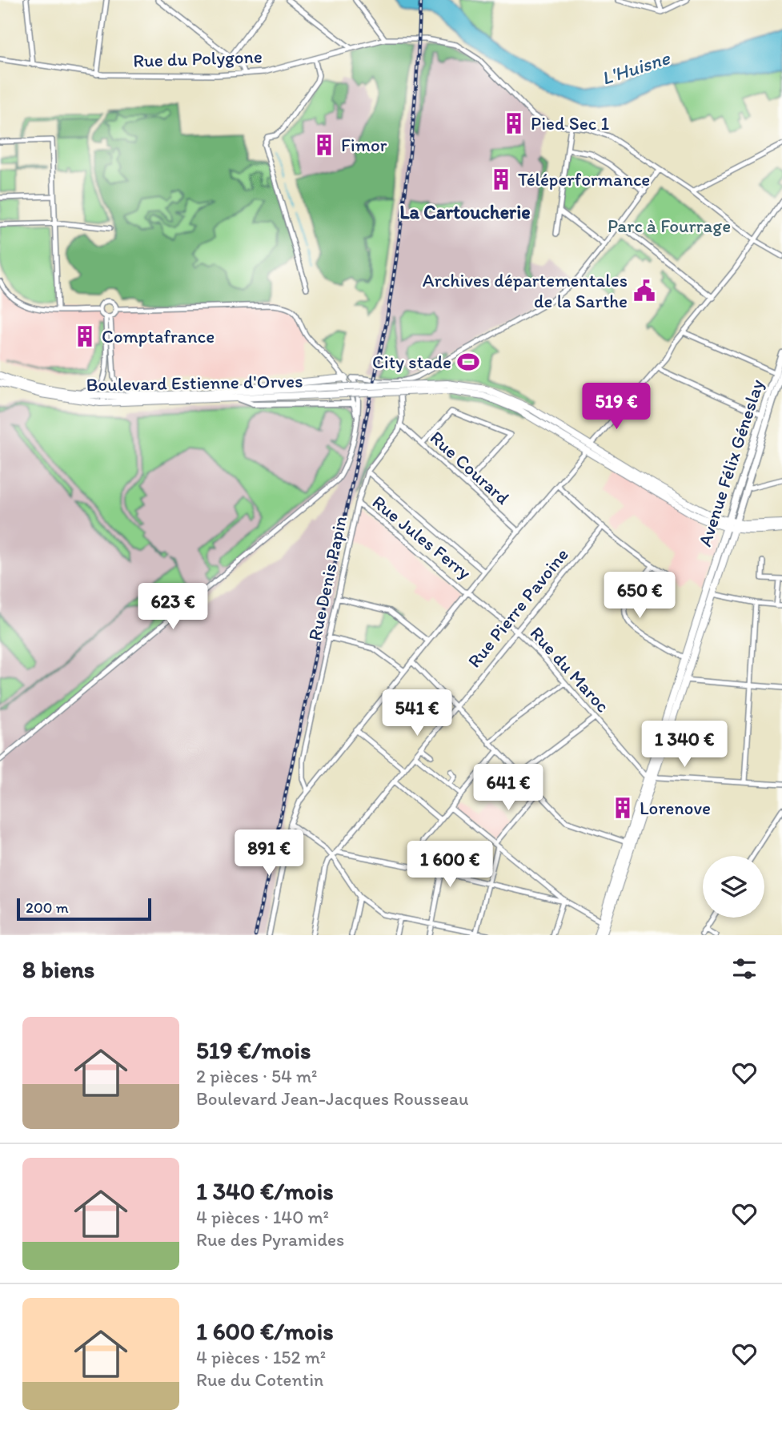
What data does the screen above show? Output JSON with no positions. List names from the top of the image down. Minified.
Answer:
{"streets":{"main road":["Boulevard Estienne d'Orves","Avenue Félix Géneslay"],"street":["Rue du Polygone","Rue Courard","Rue Jules Ferry","Rue Denis Papin","Rue Pierre Pavoine","Rue du Maroc"]},"crossings":[["Avenue Félix Géneslay","Rue du Maroc"],["Rue Courard","Rue Denis Papin"],["Rue Jules Ferry","Rue Denis Papin"],["Rue Jules Ferry","Rue Pierre Pavoine"],["Rue Jules Ferry","Rue du Maroc"],["Rue Pierre Pavoine","Rue du Maroc"]],"districts":["La Cartoucherie"],"water":["L'Huisne"],"parks":["Parc à Fourrage"],"places":{"building":["Pied Sec 1","Fimor","Téléperformance","Comptafrance","Lorenove"],"public building":["Archives départementales de la Sarthe"],"sports":["City stade"]},"scale_bar":"200 m","page":{"price":["519 €","650 €","623 €","541 €","1 340 €","641 €","891 €","1 600 €"],"scale":"200 m","heading":"8 biens","list":[{"name":"519 €/mois","note":"2 pièces · 54 m² · Boulevard Jean-Jacques Rousseau"},{"name":"1 340 €/mois","note":"4 pièces · 140 m² · Rue des Pyramides"},{"name":"1 600 €/mois","note":"4 pièces · 152 m² · Rue du Cotentin"}]}}
